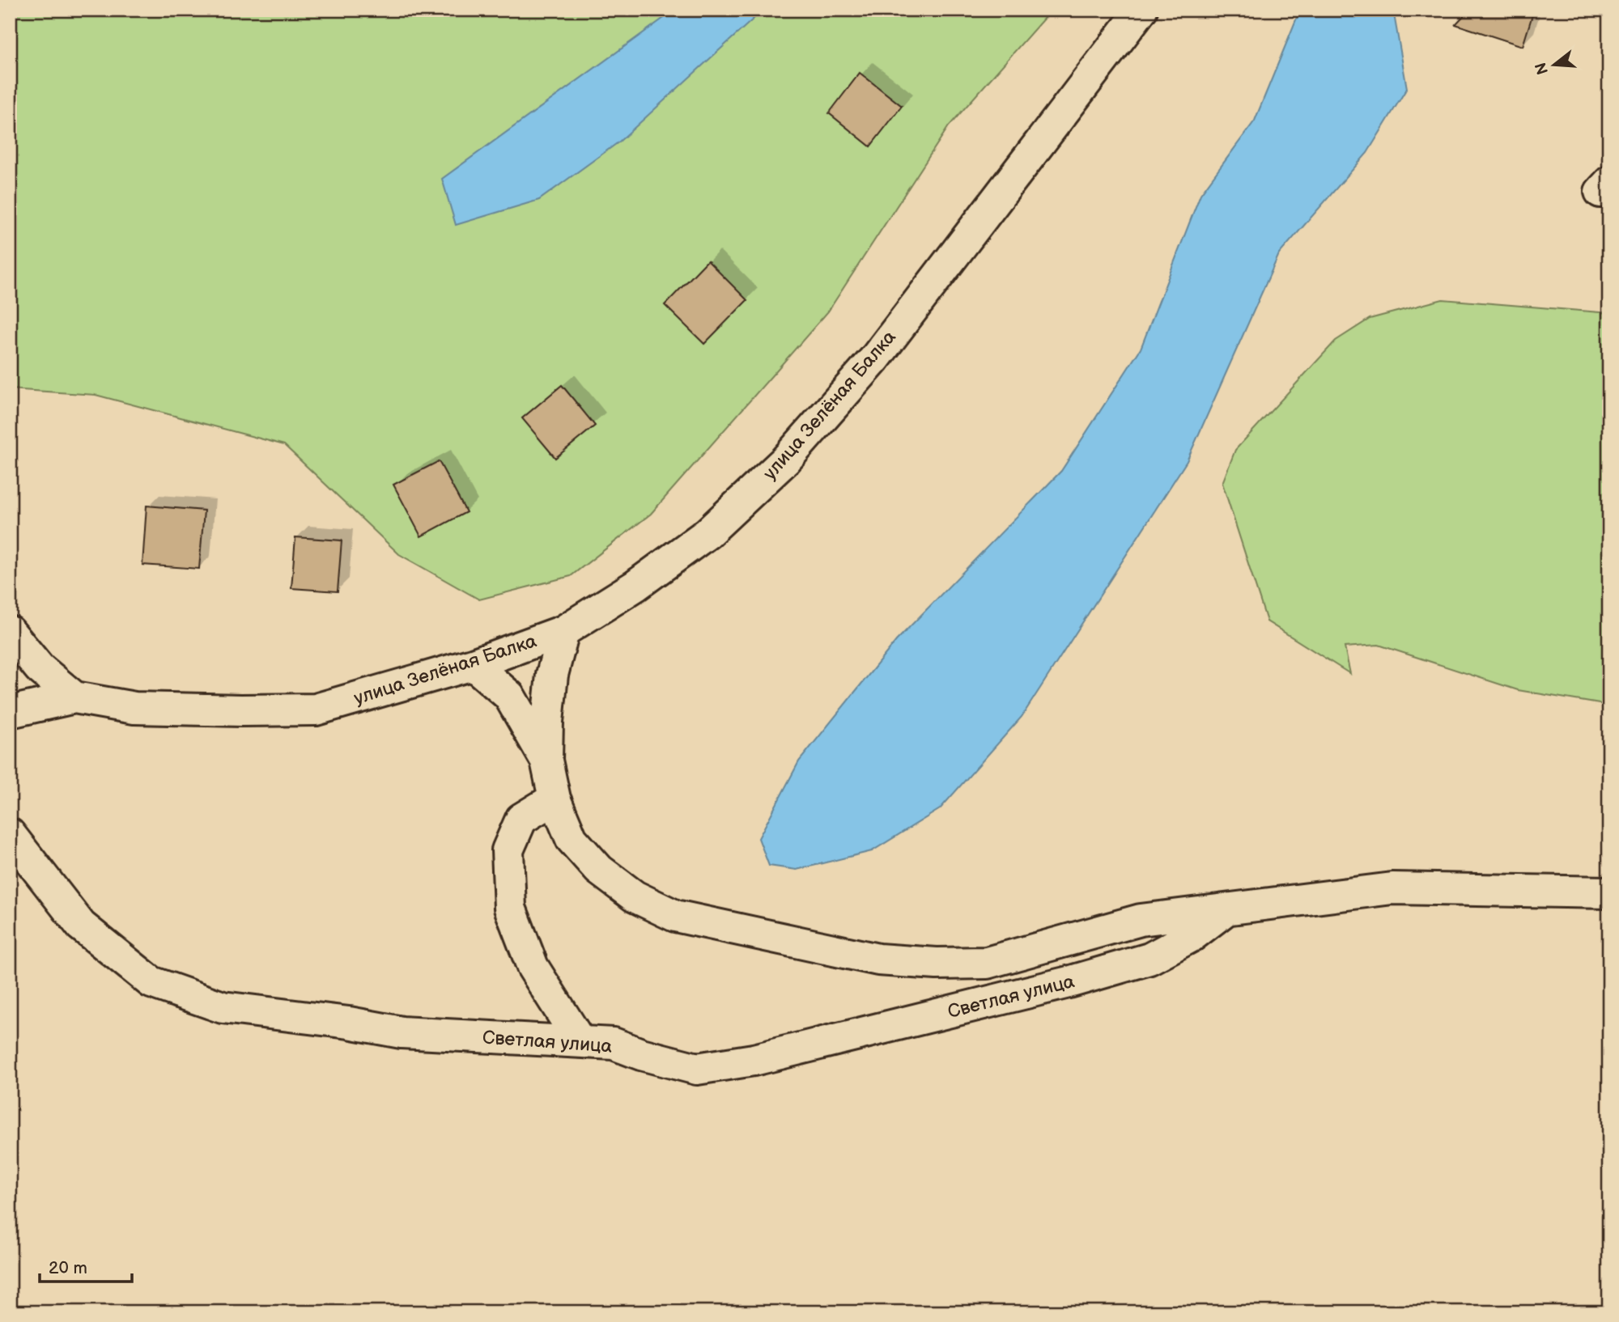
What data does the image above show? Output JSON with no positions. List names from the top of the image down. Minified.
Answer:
{"streets":{"street":["улица Зелёная Балка","Светлая улица"]},"scale_bar":"20 m","north":"left"}
